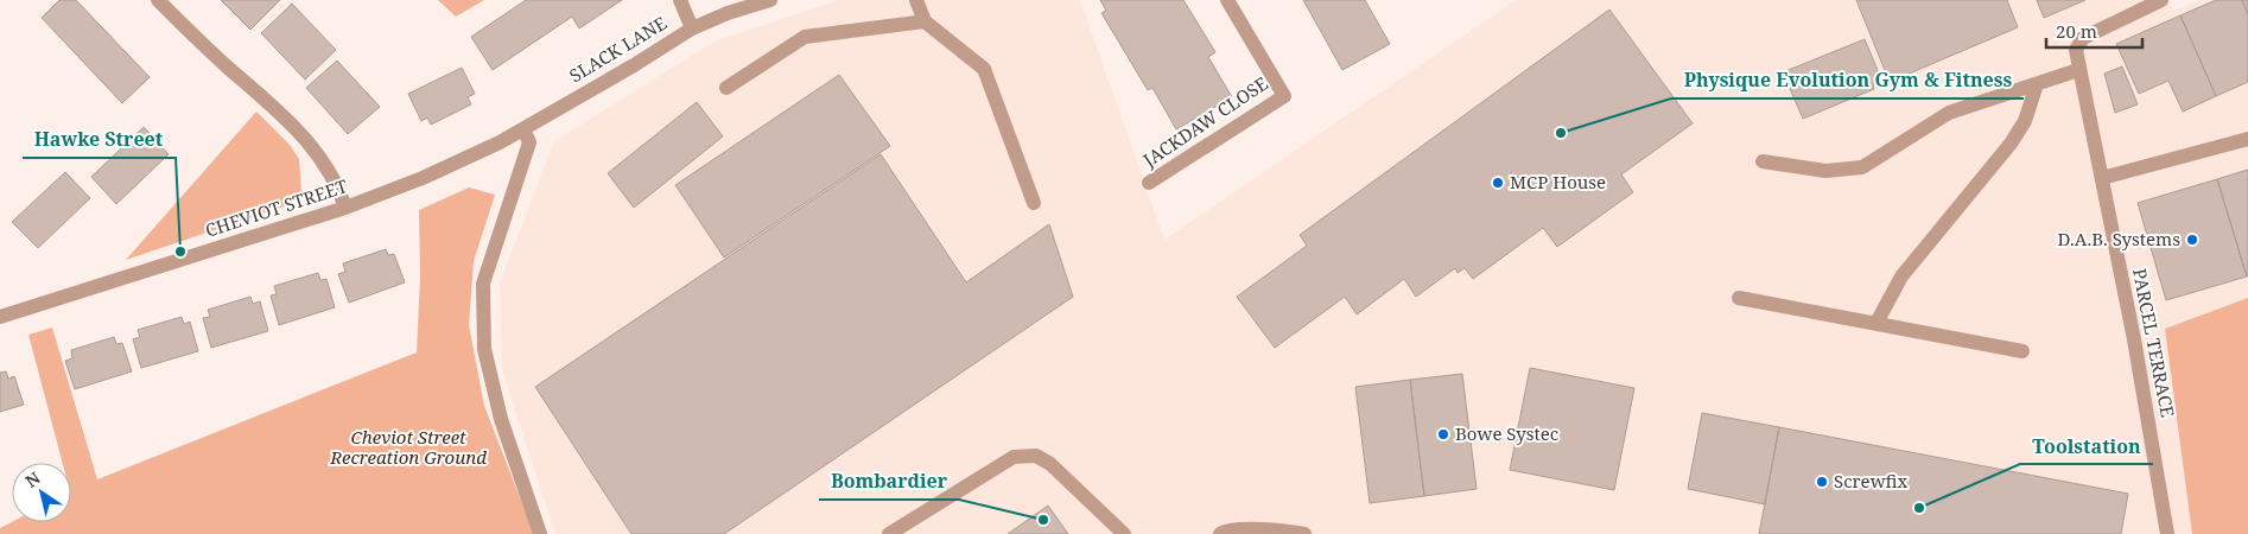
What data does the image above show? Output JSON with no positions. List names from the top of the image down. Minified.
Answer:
{"streets":{"street":["SLACK LANE","JACKDAW CLOSE","CHEVIOT STREET","PARCEL TERRACE"]},"crossings":[["SLACK LANE","CHEVIOT STREET"]],"parks":["Cheviot Street Recreation Ground"],"places":["Physique Evolution Gym & Fitness","MCP House","D.A.B. Systems","Hawke Street","Bowe Systec","Screwfix","Toolstation","Bombardier"],"scale_bar":"20 m","north":"top left"}
